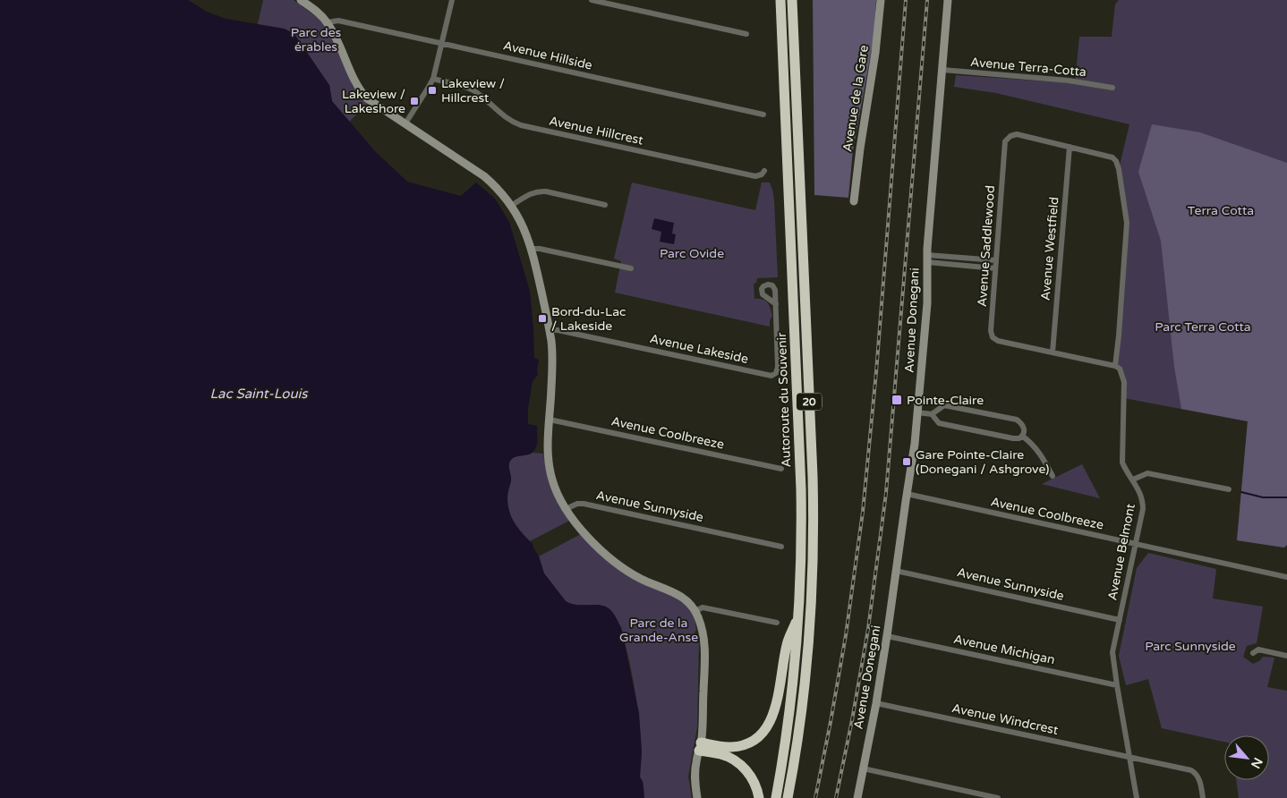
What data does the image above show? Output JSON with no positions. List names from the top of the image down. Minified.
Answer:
{"streets":{"highway":["Autoroute du Souvenir","20"],"street":["Avenue Hillside","Avenue Terra-Cotta","Avenue de la Gare","Avenue Hillcrest","Avenue Saddlewood","Avenue Westfield","Avenue Donegani","Avenue Lakeside","Avenue Coolbreeze","Avenue Sunnyside","Avenue Belmont","Avenue Michigan","Avenue Windcrest"]},"crossings":[["Avenue Terra-Cotta","Avenue Donegani"],["Avenue Saddlewood","Avenue Westfield"],["Avenue Saddlewood","Avenue Belmont"],["Avenue Donegani","Avenue Coolbreeze"],["Avenue Donegani","Avenue Sunnyside"],["Avenue Donegani","Avenue Michigan"],["Avenue Donegani","Avenue Windcrest"],["Avenue Coolbreeze","Avenue Belmont"],["Avenue Sunnyside","Avenue Belmont"],["Avenue Belmont","Avenue Michigan"],["Avenue Belmont","Avenue Windcrest"]],"water":["Lac Saint-Louis"],"parks":["Parc des érables","Terra Cotta","Parc Ovide","Parc Terra Cotta","Parc de la Grande-Anse","Parc Sunnyside"],"places":{"transit":["Lakeview / Hillcrest","Lakeview / Lakeshore","Bord-du-Lac / Lakeside","Pointe-Claire","Gare Pointe-Claire (Donegani / Ashgrove)"]},"north":"bottom right"}
